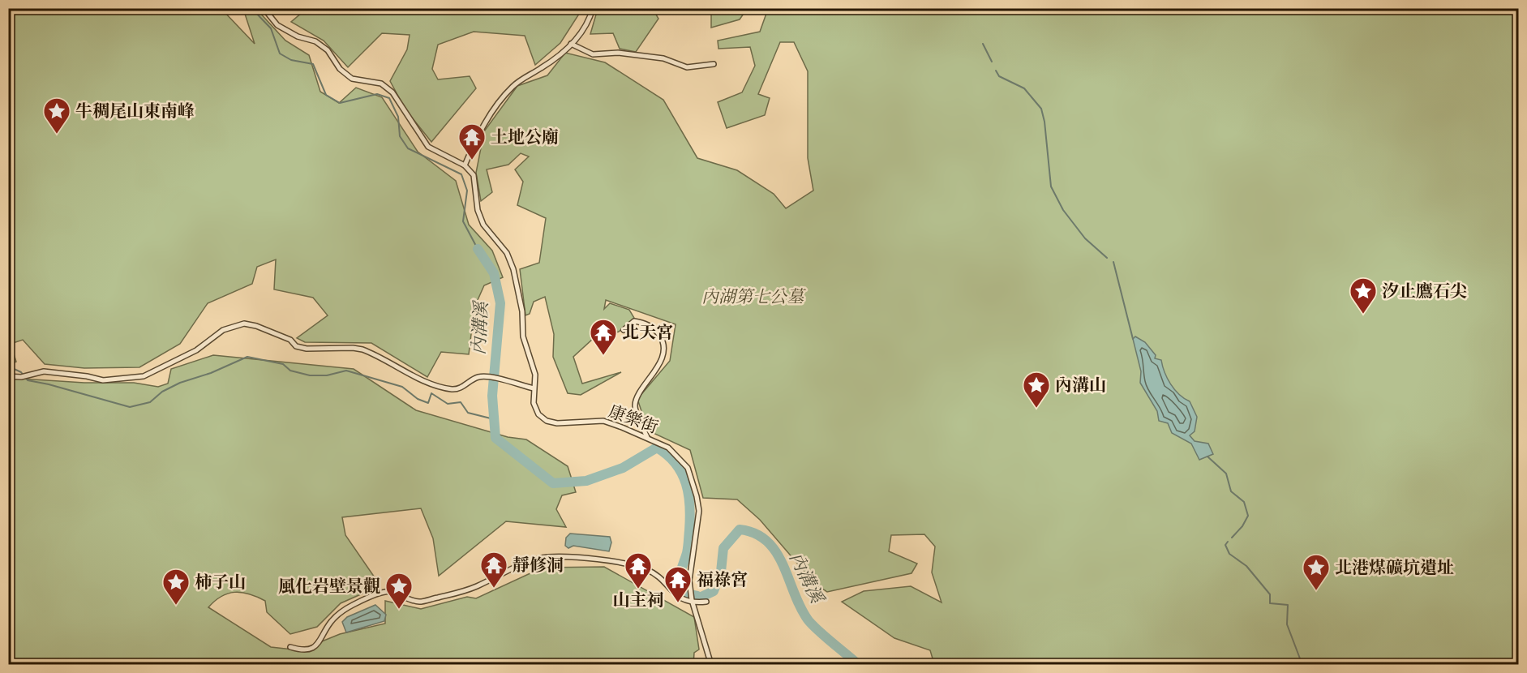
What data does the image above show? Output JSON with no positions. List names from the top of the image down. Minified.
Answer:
{"streets":{"street":["康樂街"]},"water":["內溝溪"],"parks":["內湖第七公墓"],"places":{"place":["牛稠尾山東南峰","汐止鷹石尖","內溝山","北港煤礦坑遺址","柿子山","風化岩壁景觀"],"temple":["土地公廟","北天宮","靜修洞","山主祠","福祿宮"]}}
